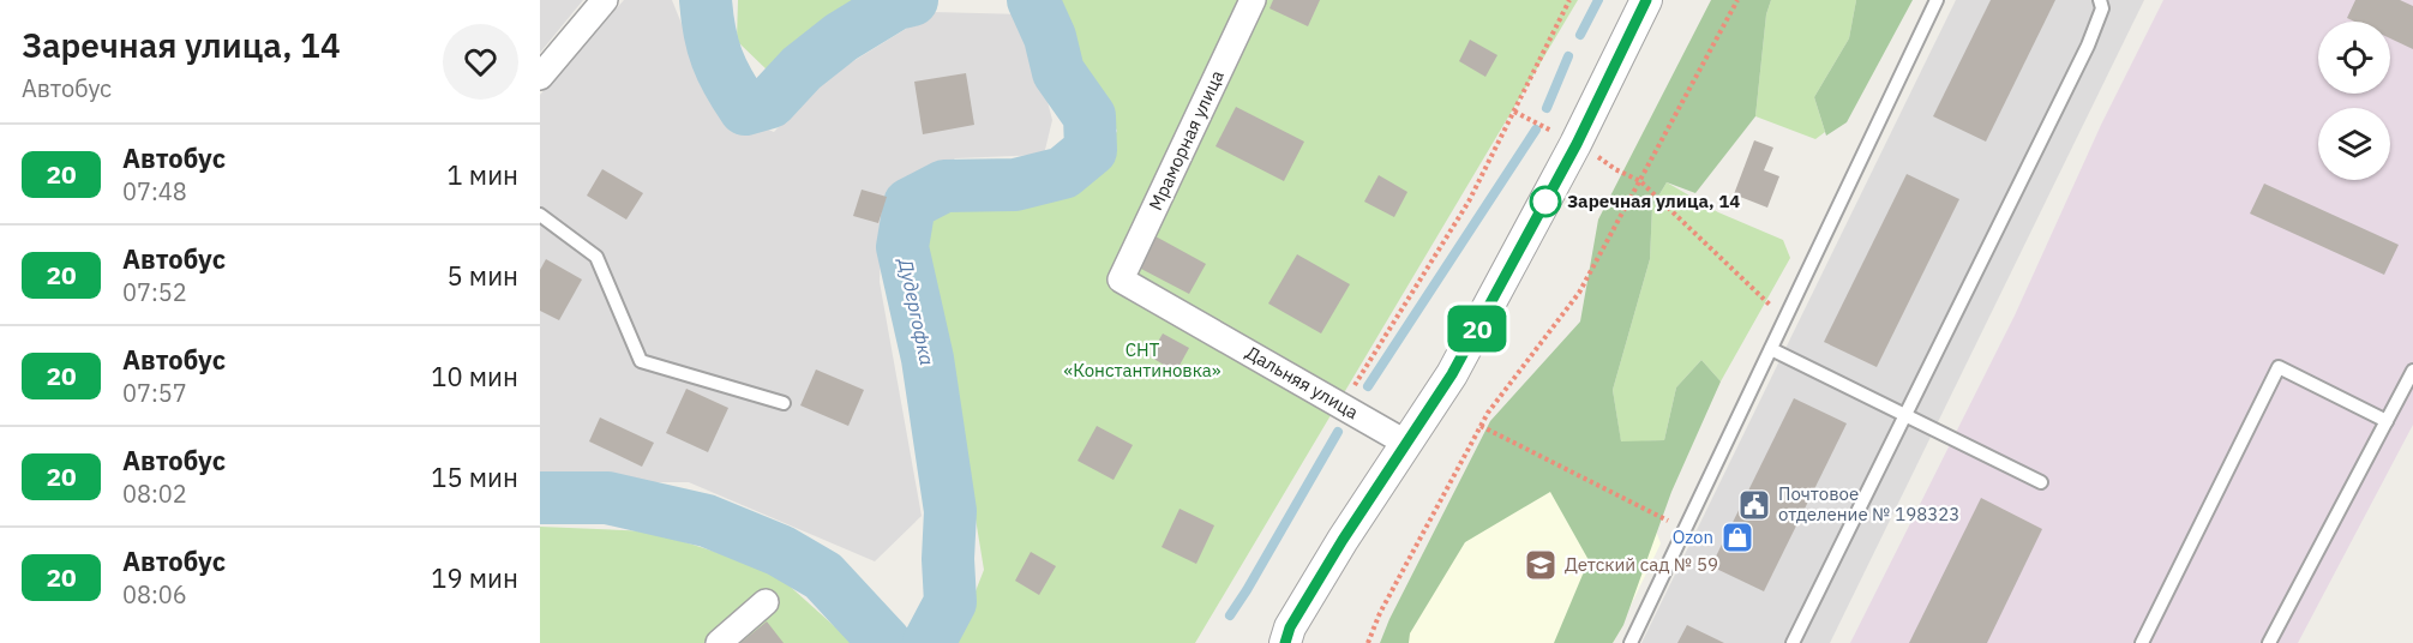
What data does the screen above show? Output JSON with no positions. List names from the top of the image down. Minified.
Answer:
{"streets":{"street":["Мраморная улица","Дальняя улица"]},"crossings":[["Мраморная улица","Дальняя улица"]],"water":["Дудергофка"],"parks":["СНТ «Константиновка»"],"places":{"other":["Заречная улица, 14"],"public building":["Почтовое отделение № 198323"],"shop":["Ozon"],"school or university":["Детский сад № 59"]},"lines":["bus line 20"],"page":{"heading":["Заречная улица, 14","Автобус"],"on_map":"20","list":[{"mark":"20","name":"Автобус","note":"07:48","value":"1 мин"},{"mark":"20","name":"Автобус","note":"07:52","value":"5 мин"},{"mark":"20","name":"Автобус","note":"07:57","value":"10 мин"},{"mark":"20","name":"Автобус","note":"08:02","value":"15 мин"},{"mark":"20","name":"Автобус","note":"08:06","value":"19 мин"}]}}
